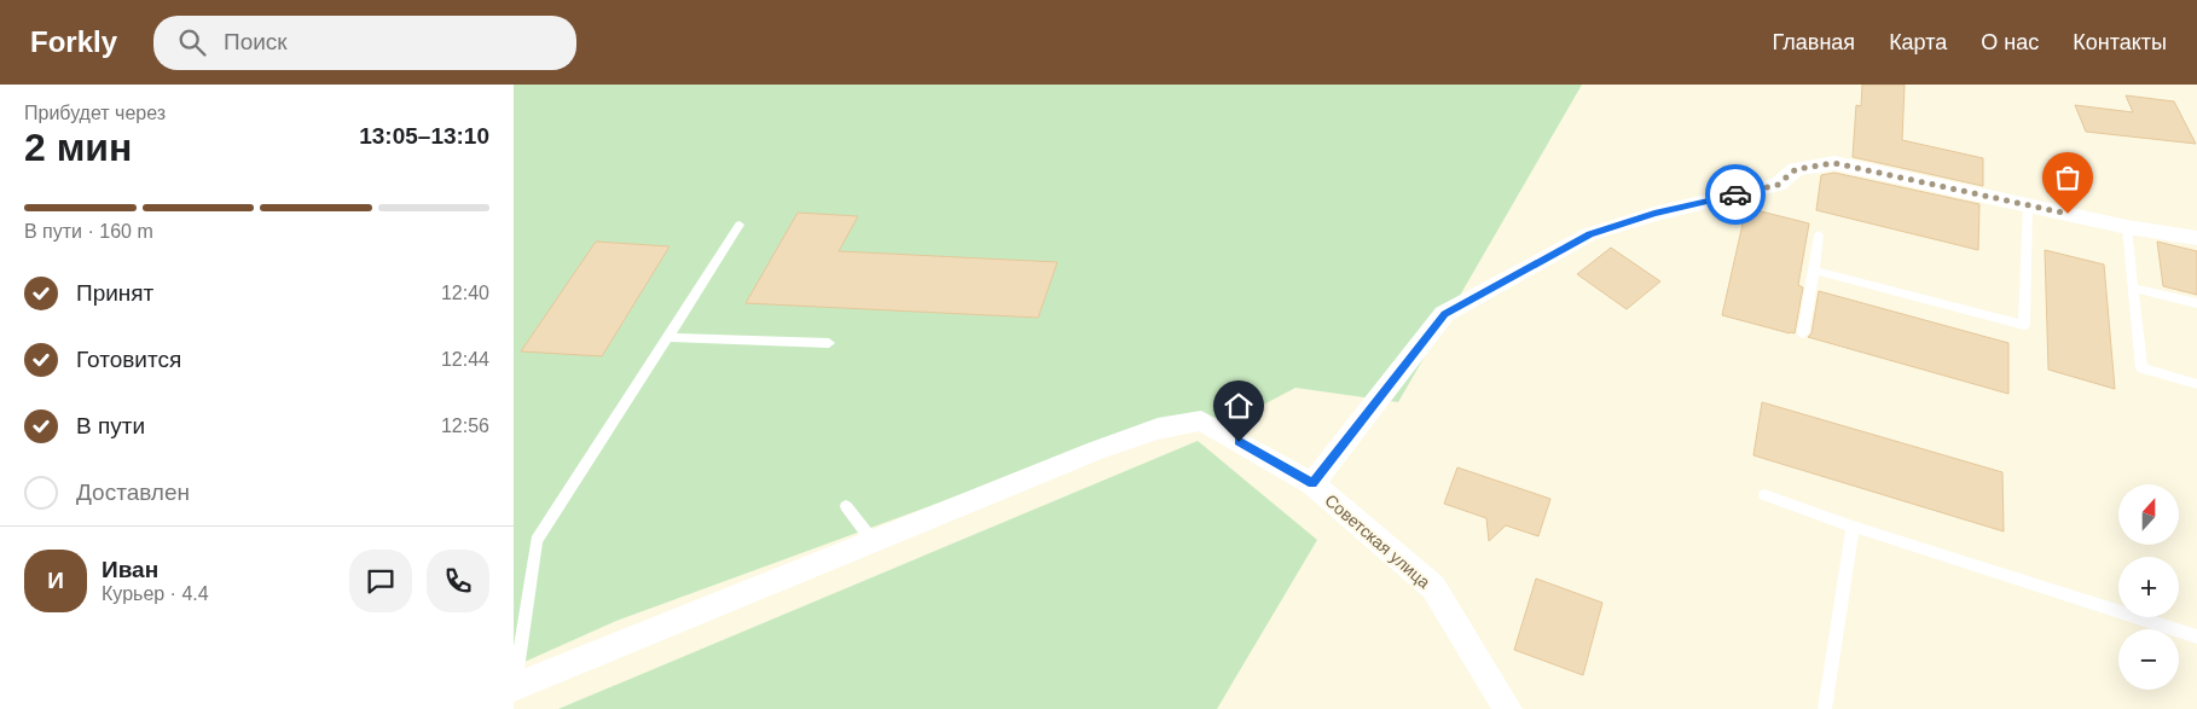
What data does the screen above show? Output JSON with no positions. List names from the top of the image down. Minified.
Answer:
{"streets":{"street":["Советская улица"]},"north":"top","page":{"header":"Forkly","search":"Поиск","nav":["Главная","Карта","О нас","Контакты"],"heading":["2 мин","Прибудет через","13:05–13:10"],"panel":["Иван","Курьер · 4.4"],"bar":"В пути · 160 m","list":[["Принят","12:40"],["Готовится","12:44"],["В пути","12:56"],"Доставлен"],"map_buttons":["+","−"],"round":"И"}}
